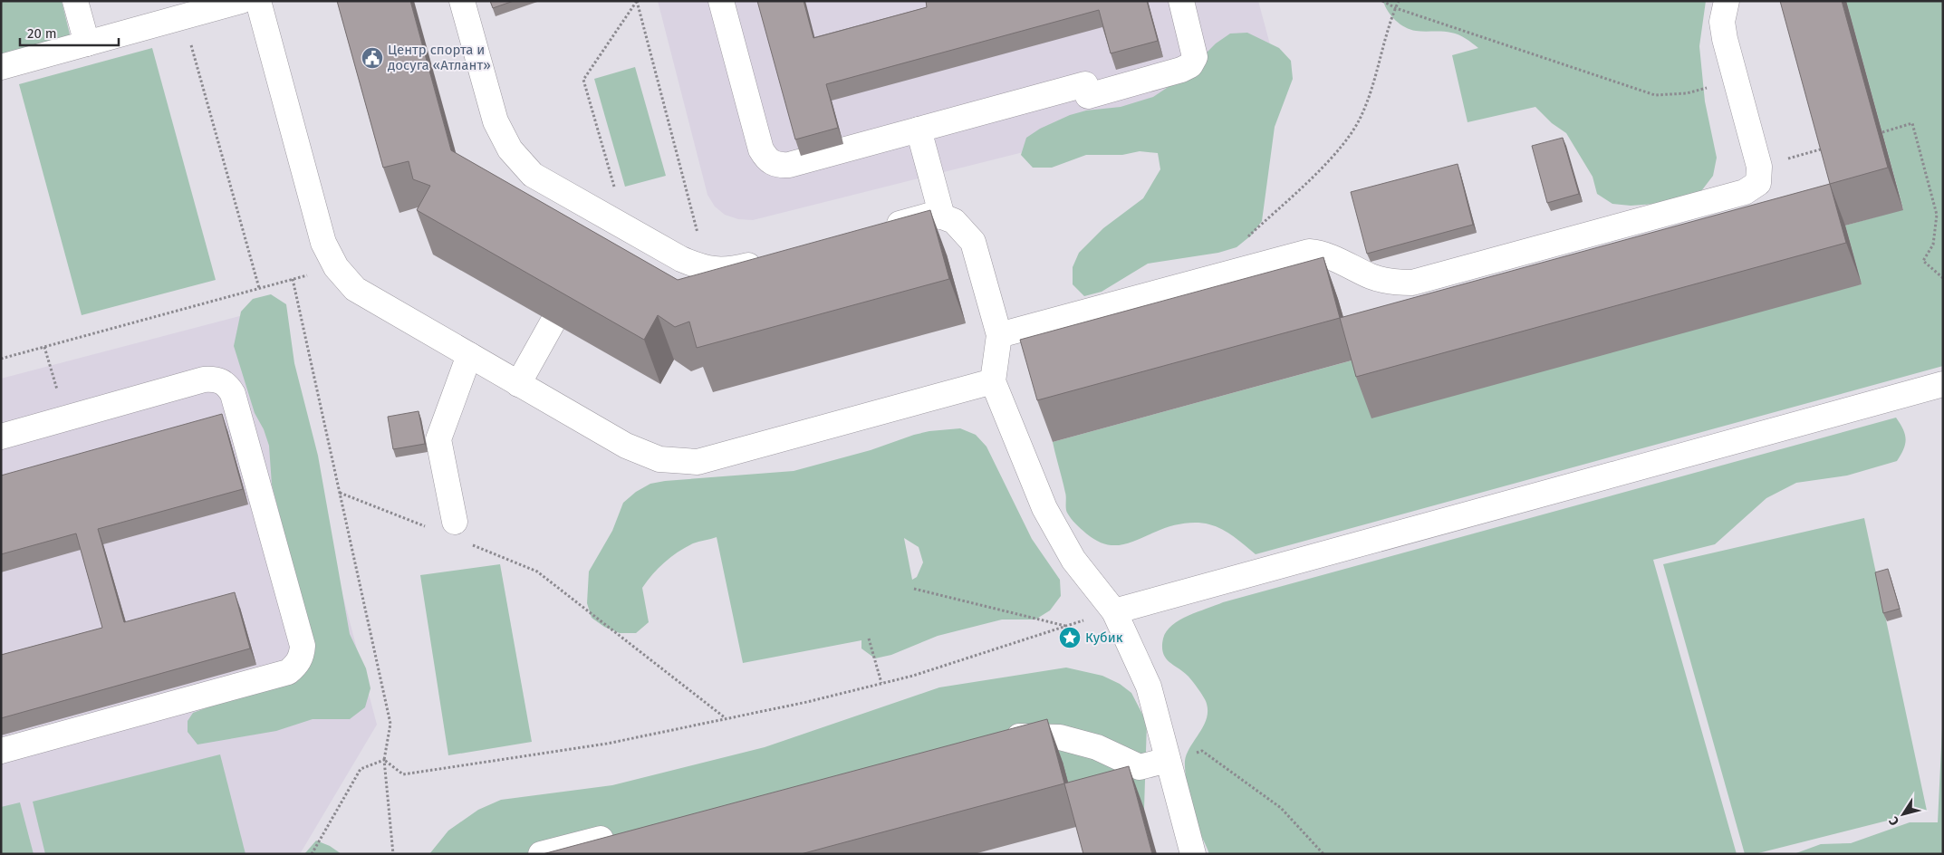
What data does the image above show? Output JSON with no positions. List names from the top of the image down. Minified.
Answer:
{"places":{"public building":["Центр спорта и досуга «Атлант»"],"place":["Кубик"]},"scale_bar":"20 m","north":"bottom left"}
